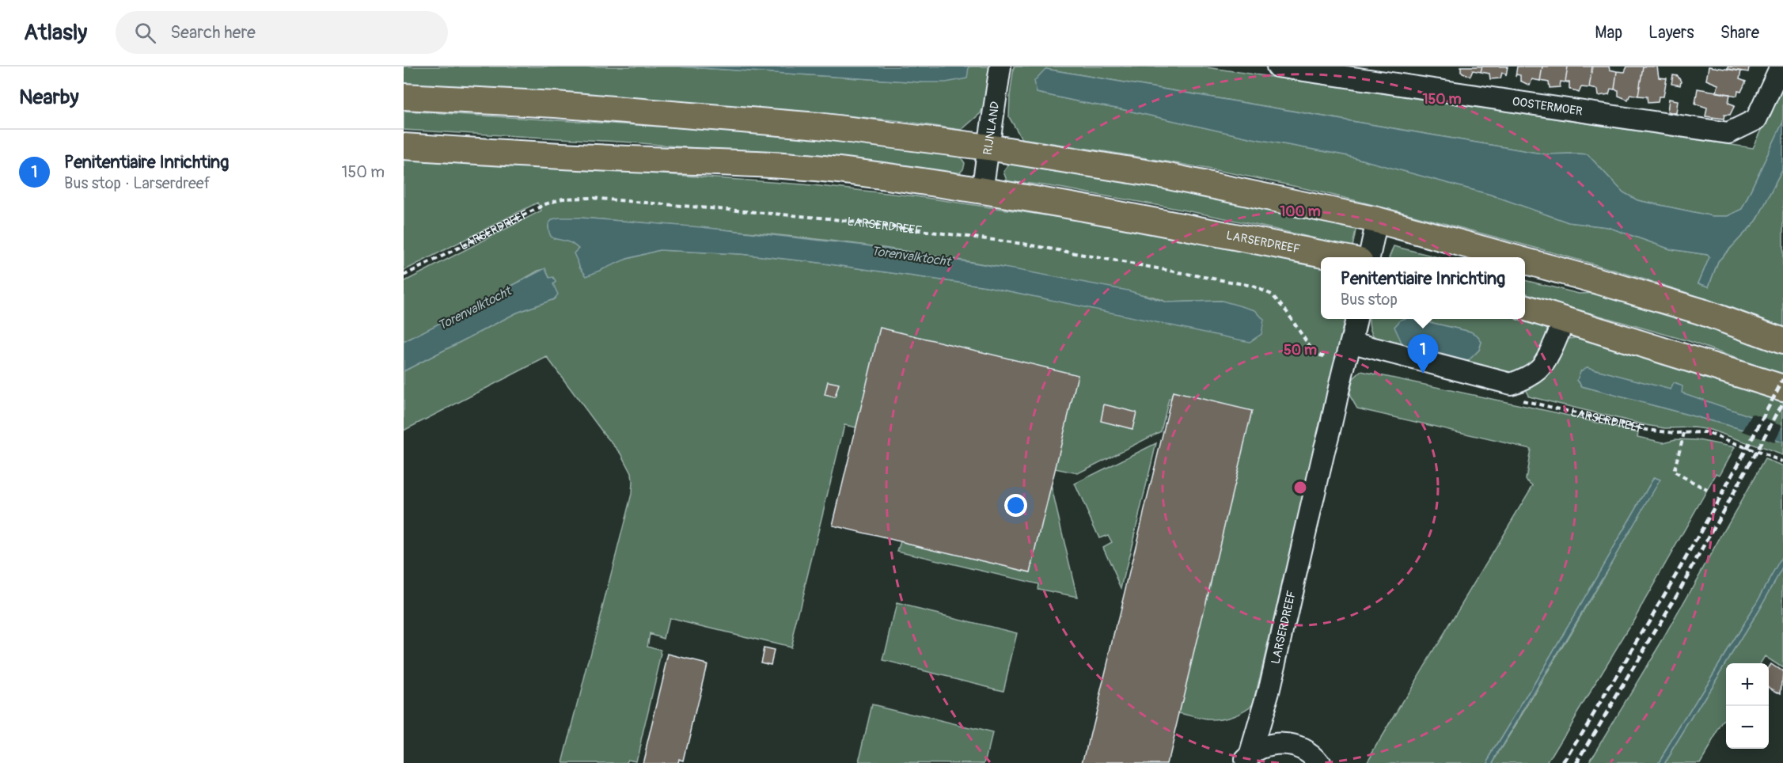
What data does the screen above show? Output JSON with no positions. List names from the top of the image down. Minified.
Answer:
{"streets":{"main road":["LARSERDREEF"],"street":["OOSTERMOER","RIJNLAND"]},"crossings":[["RIJNLAND","LARSERDREEF"]],"water":["Torenvalktocht"],"page":{"header":"Atlasly","search":"Search here","nav":["Map","Layers","Share"],"heading":"Nearby","list":[{"mark":"1","name":"Penitentiaire Inrichting","note":"Bus stop · Larserdreef","value":"150 m"}],"popup":["Penitentiaire Inrichting","Bus stop"],"pins":"1","map_buttons":["+","−"]},"rings":["150 m","100 m","50 m"]}
